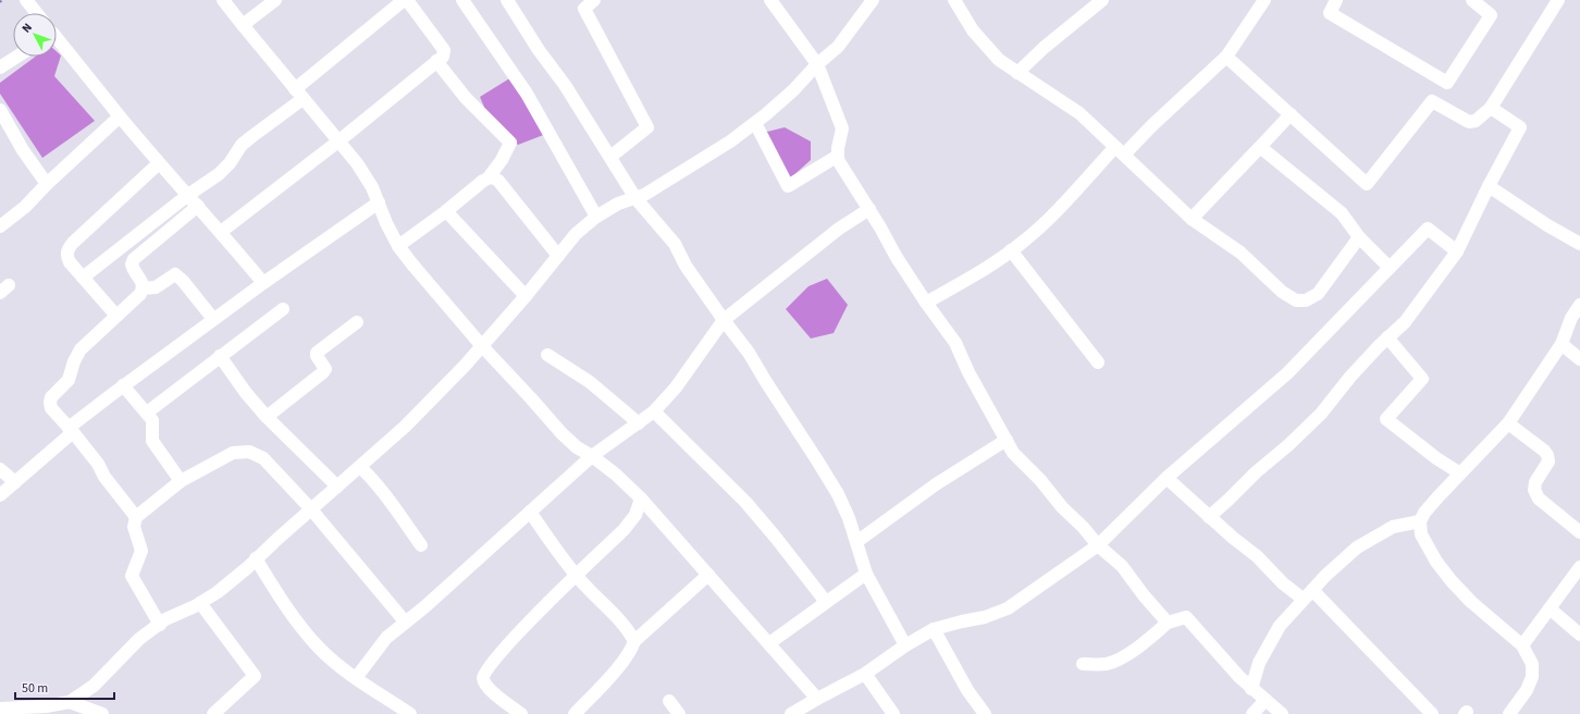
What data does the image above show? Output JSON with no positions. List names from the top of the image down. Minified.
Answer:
{"scale_bar":"50 m","north":"top left"}
